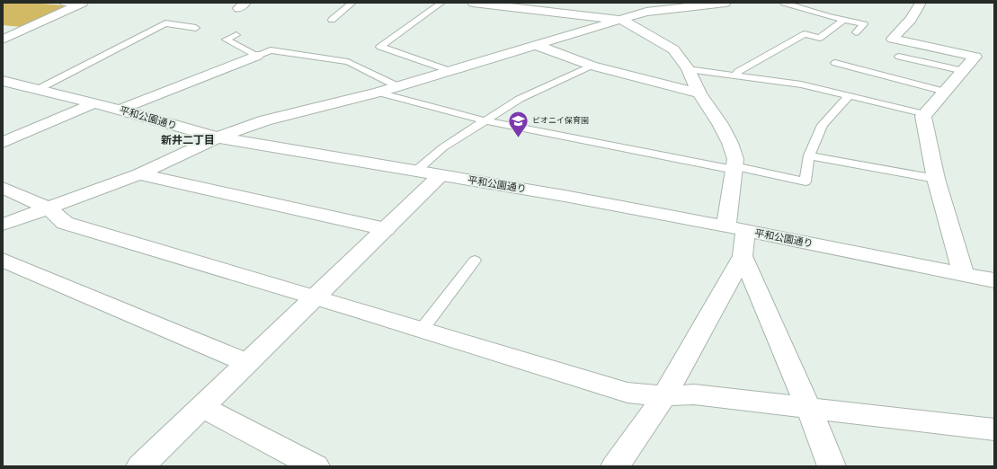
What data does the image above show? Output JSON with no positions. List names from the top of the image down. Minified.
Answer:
{"streets":{"street":["平和公園通り"]},"districts":["新井二丁目"],"places":{"school or university":["ピオニイ保育園"]}}
